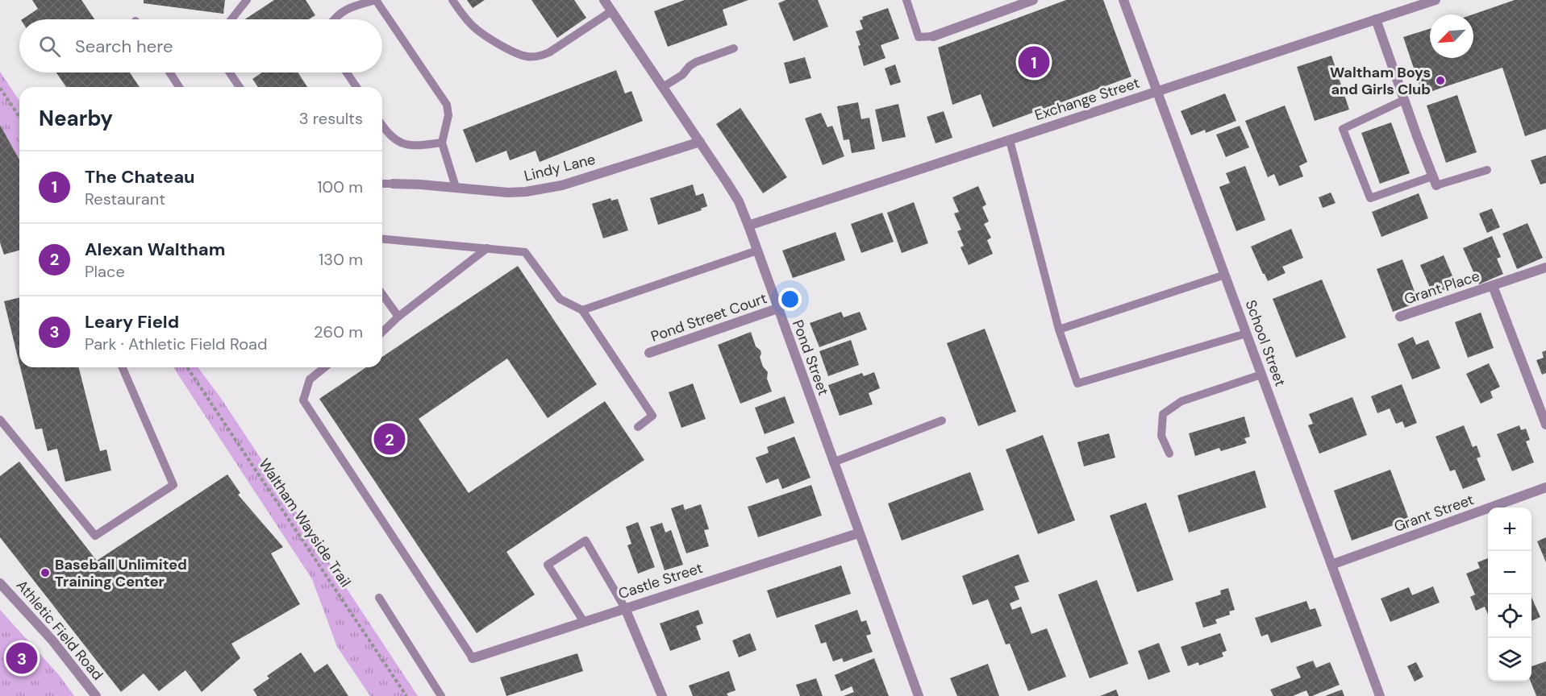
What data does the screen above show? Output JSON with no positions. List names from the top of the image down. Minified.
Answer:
{"streets":{"street":["Exchange Street","Lindy Lane","Grant Place","Pond Street Court","School Street","Pond Street","Grant Street","Castle Street","Athletic Field Road"],"path":["Waltham Wayside Trail"]},"crossings":[["Exchange Street","School Street"],["Exchange Street","Pond Street"],["Lindy Lane","Pond Street"],["Pond Street Court","Pond Street"],["School Street","Grant Street"],["Pond Street","Castle Street"]],"places":["Waltham Boys and Girls Club","Baseball Unlimited Training Center"],"north":"bottom left","page":{"search":"Search here","pins":["1","2","3"],"heading":["Nearby","3 results"],"list":[{"mark":"1","name":"The Chateau","note":"Restaurant","value":"100 m"},{"mark":"2","name":"Alexan Waltham","note":"Place","value":"130 m"},{"mark":"3","name":"Leary Field","note":"Park · Athletic Field Road","value":"260 m"}],"map_buttons":["+","−"]}}
